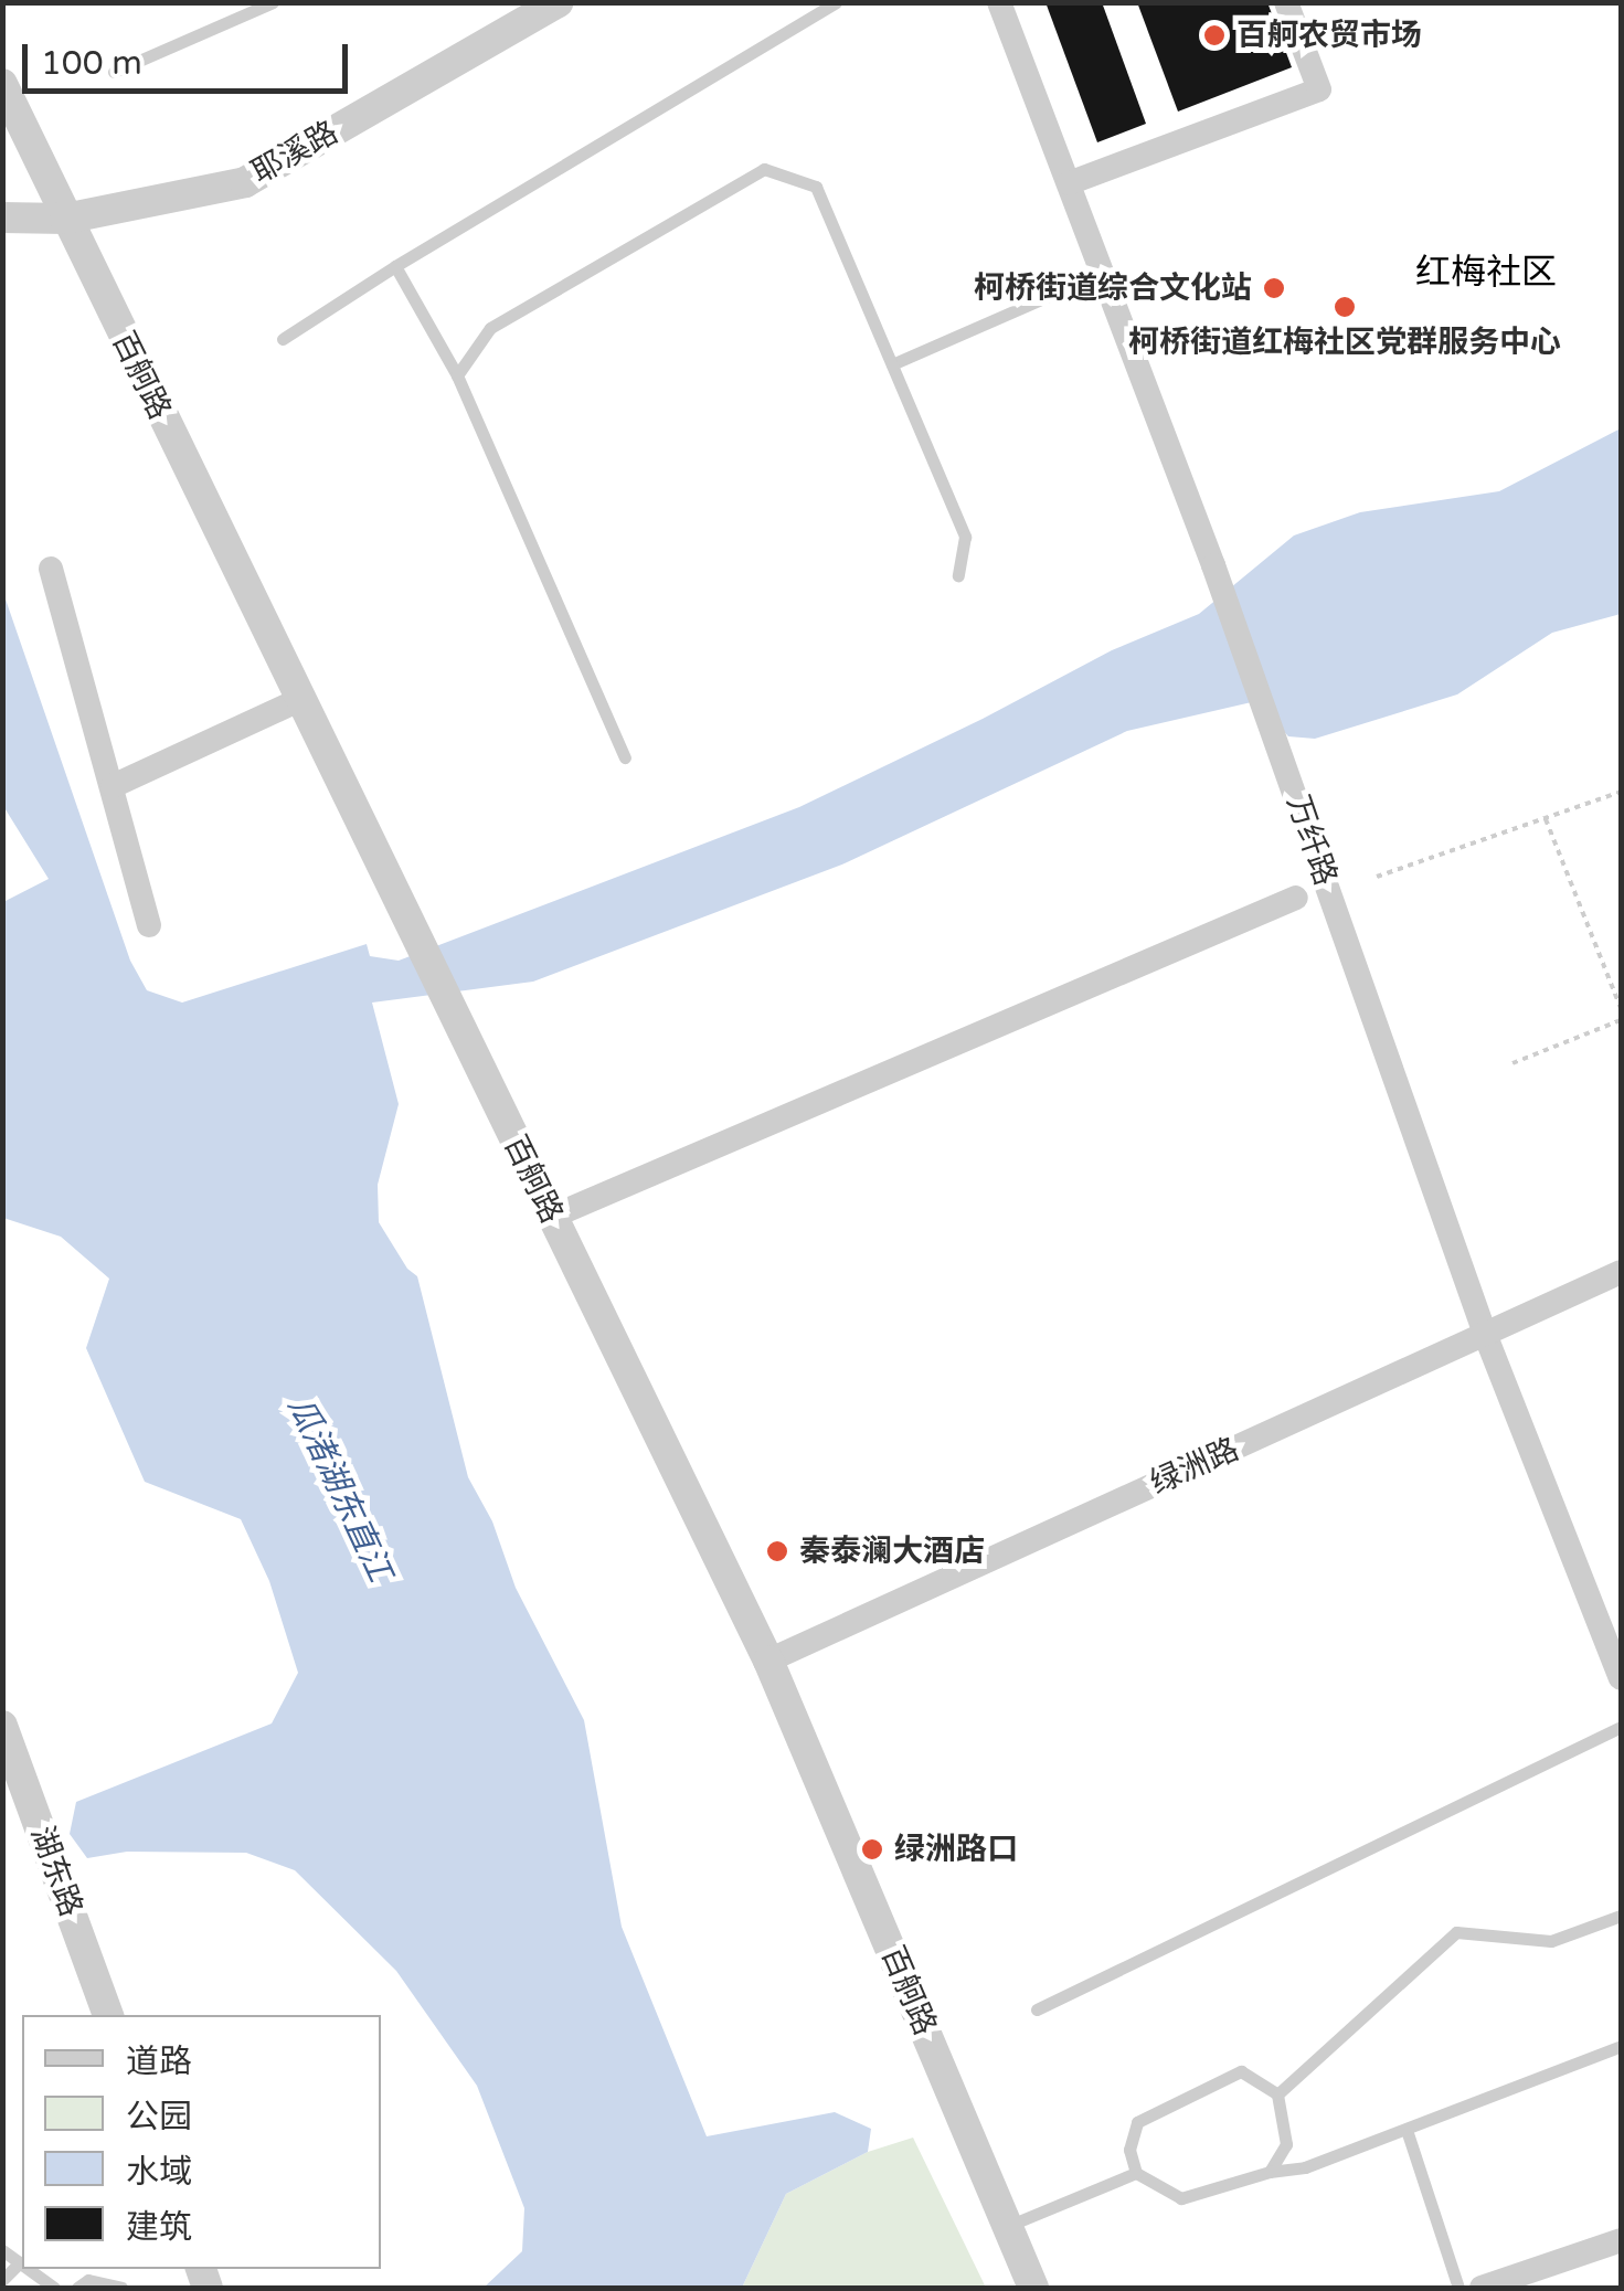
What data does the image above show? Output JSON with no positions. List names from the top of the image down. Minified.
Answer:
{"streets":{"street":["耶溪路","百舸路","万纤路","绿洲路","湖东路"]},"crossings":[["耶溪路","百舸路"],["百舸路","绿洲路"],["万纤路","绿洲路"]],"districts":["红梅社区"],"water":["瓜渚湖东直江"],"places":["百舸农贸市场","柯桥街道综合文化站","柯桥街道红梅社区党群服务中心","秦泰澜大酒店","绿洲路口"],"legend":["道路","公园","水域","建筑"],"scale_bar":"100 m"}
